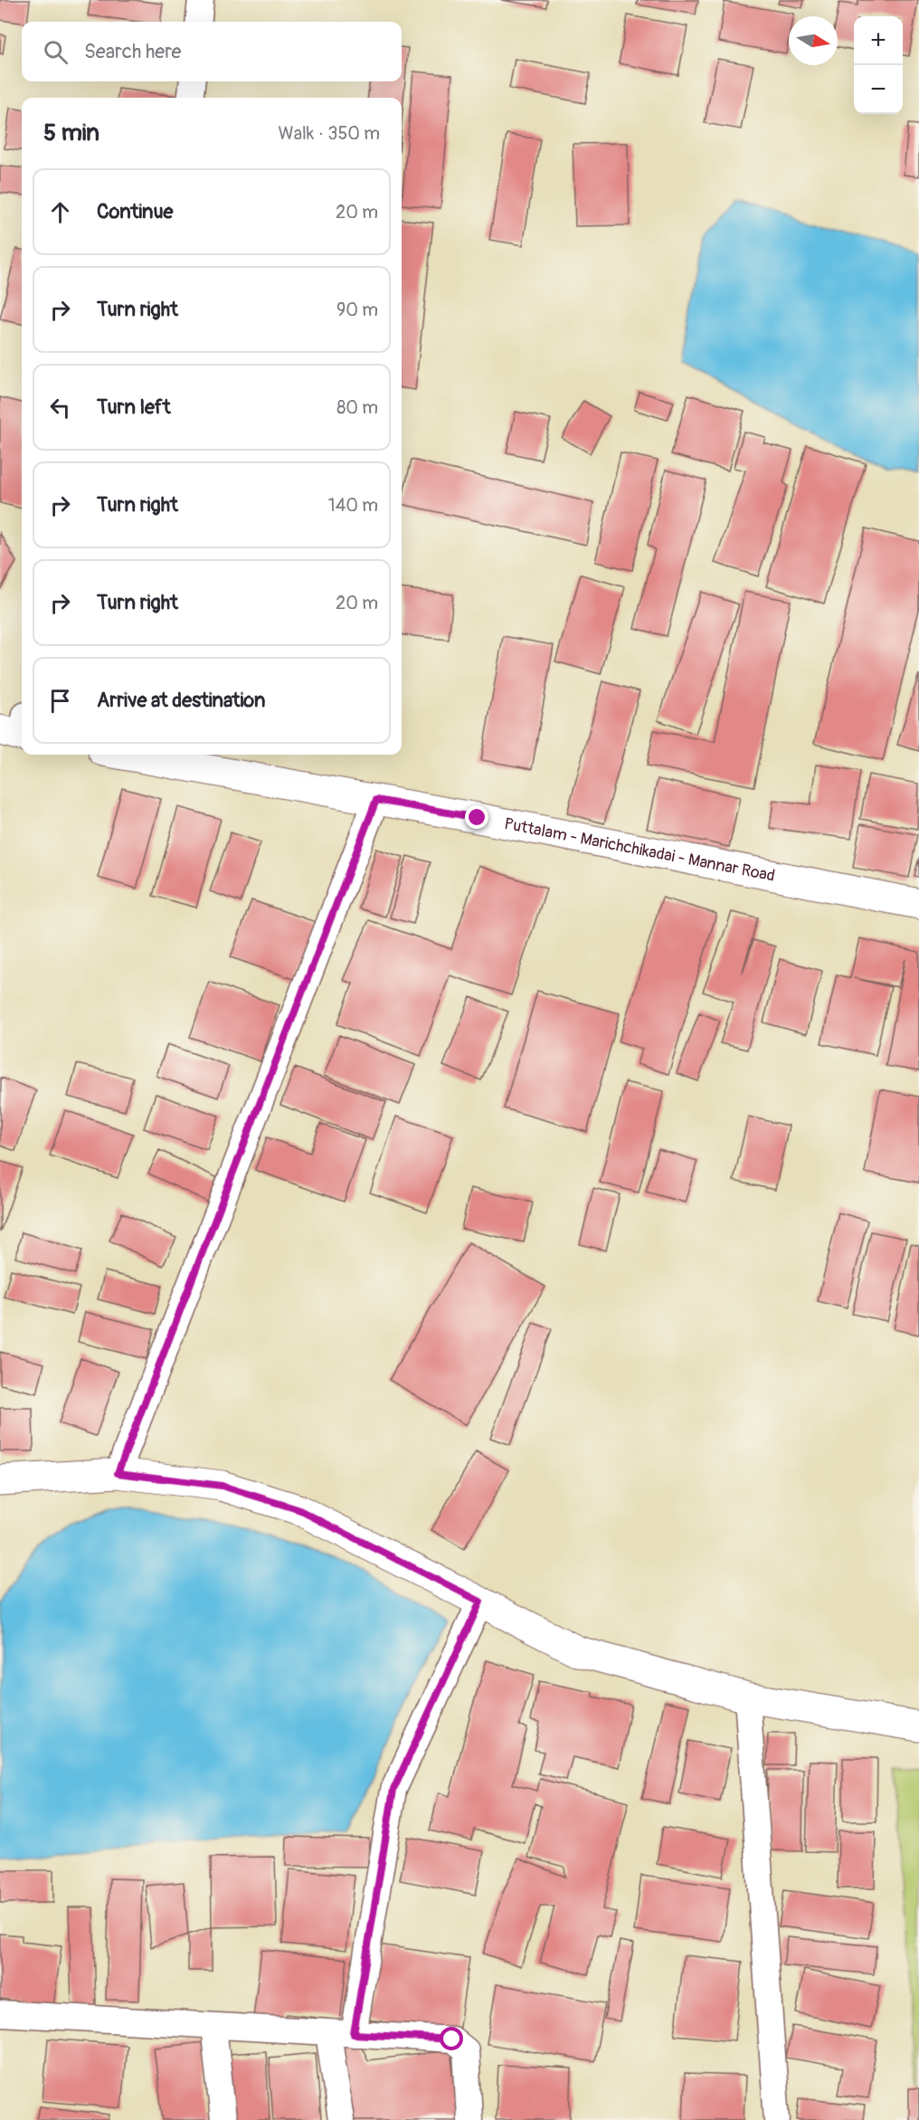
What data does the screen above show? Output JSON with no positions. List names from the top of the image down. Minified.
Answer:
{"streets":{"street":["Puttalam - Marichchikadai - Mannar Road"]},"north":"right","page":{"map_buttons":["+","−"],"search":"Search here","heading":["5 min","Walk · 350 m"],"list":[["Continue","20 m"],["Turn right","90 m"],["Turn left","80 m"],["Turn right","140 m"],["Turn right","20 m"],"Arrive at destination"]}}
